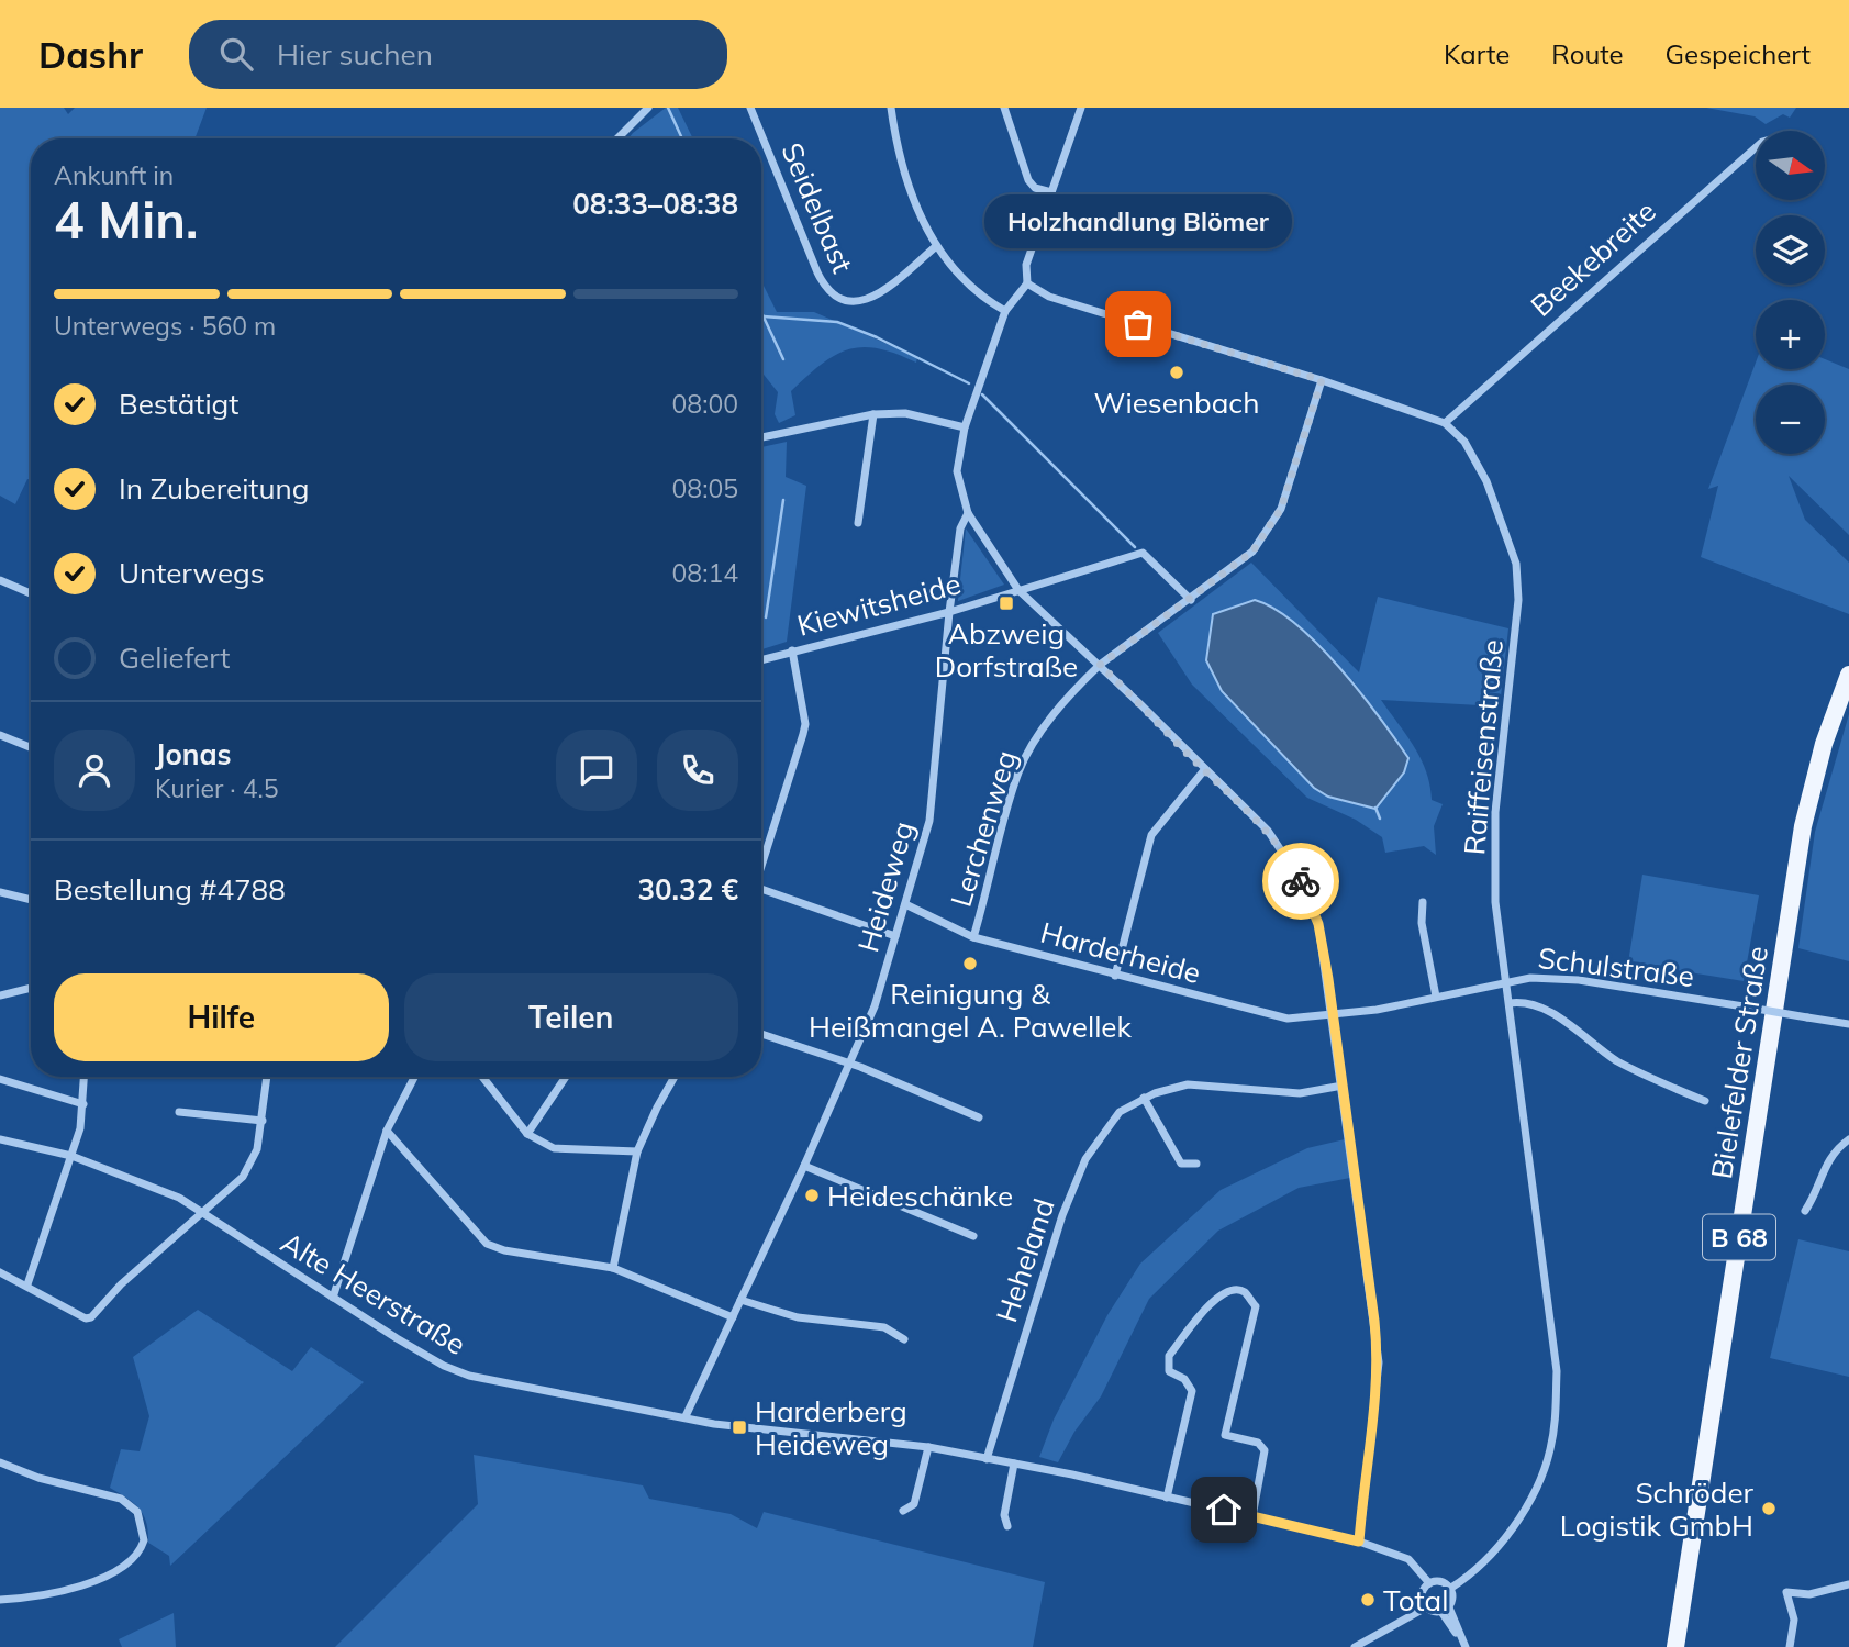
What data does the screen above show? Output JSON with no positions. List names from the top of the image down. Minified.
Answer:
{"streets":{"main road":["Bielefelder Straße","B 68"],"street":["Seidelbast","Beekebreite","Kiewitsheide","Raiffeisenstraße","Lerchenweg","Heideweg","Harderheide","Schulstraße","Heheland","Alte Heerstraße"]},"crossings":[["Beekebreite","Raiffeisenstraße"],["Kiewitsheide","Lerchenweg"],["Kiewitsheide","Heideweg"],["Raiffeisenstraße","Lerchenweg"],["Raiffeisenstraße","Schulstraße"],["Raiffeisenstraße","Alte Heerstraße"],["Lerchenweg","Harderheide"],["Heideweg","Harderheide"],["Heideweg","Alte Heerstraße"],["Harderheide","Schulstraße"],["Heheland","Alte Heerstraße"]],"places":{"other":["Holzhandlung Blömer","Wiesenbach","Reinigung & Heißmangel A. Pawellek","Heideschänke","Schröder Logistik GmbH","Total"],"transit":["Abzweig Dorfstraße","Harderberg Heideweg"]},"north":"right","page":{"header":"Dashr","search":"Hier suchen","nav":["Karte","Route","Gespeichert"],"map_buttons":["+","−"],"heading":["4 Min.","Ankunft in","08:33–08:38"],"panel":["Jonas","Kurier · 4.5","Bestellung #4788","30.32 €"],"bubble":"Holzhandlung Blömer","bar":"Unterwegs · 560 m","list":[["Bestätigt","08:00"],["In Zubereitung","08:05"],["Unterwegs","08:14"],"Geliefert"],"buttons":["Hilfe","Teilen"]}}
